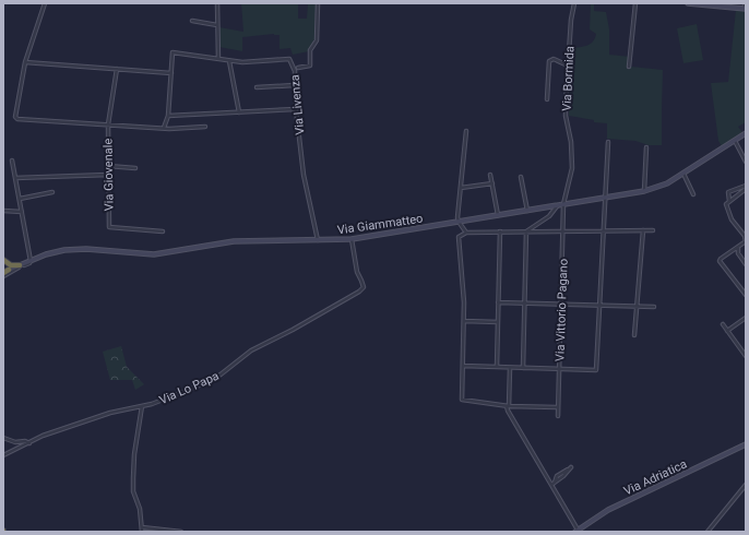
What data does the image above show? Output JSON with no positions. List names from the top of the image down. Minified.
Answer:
{"streets":{"street":["Via Bormida","Via Livenza","Via Giovenale","Via Giammatteo","Via Vittorio Pagano","Via Lo Papa","Via Adriatica"]},"crossings":[["Via Bormida","Via Giammatteo"],["Via Bormida","Via Vittorio Pagano"],["Via Livenza","Via Giammatteo"],["Via Giammatteo","Via Vittorio Pagano"],["Via Giammatteo","Via Lo Papa"]]}
